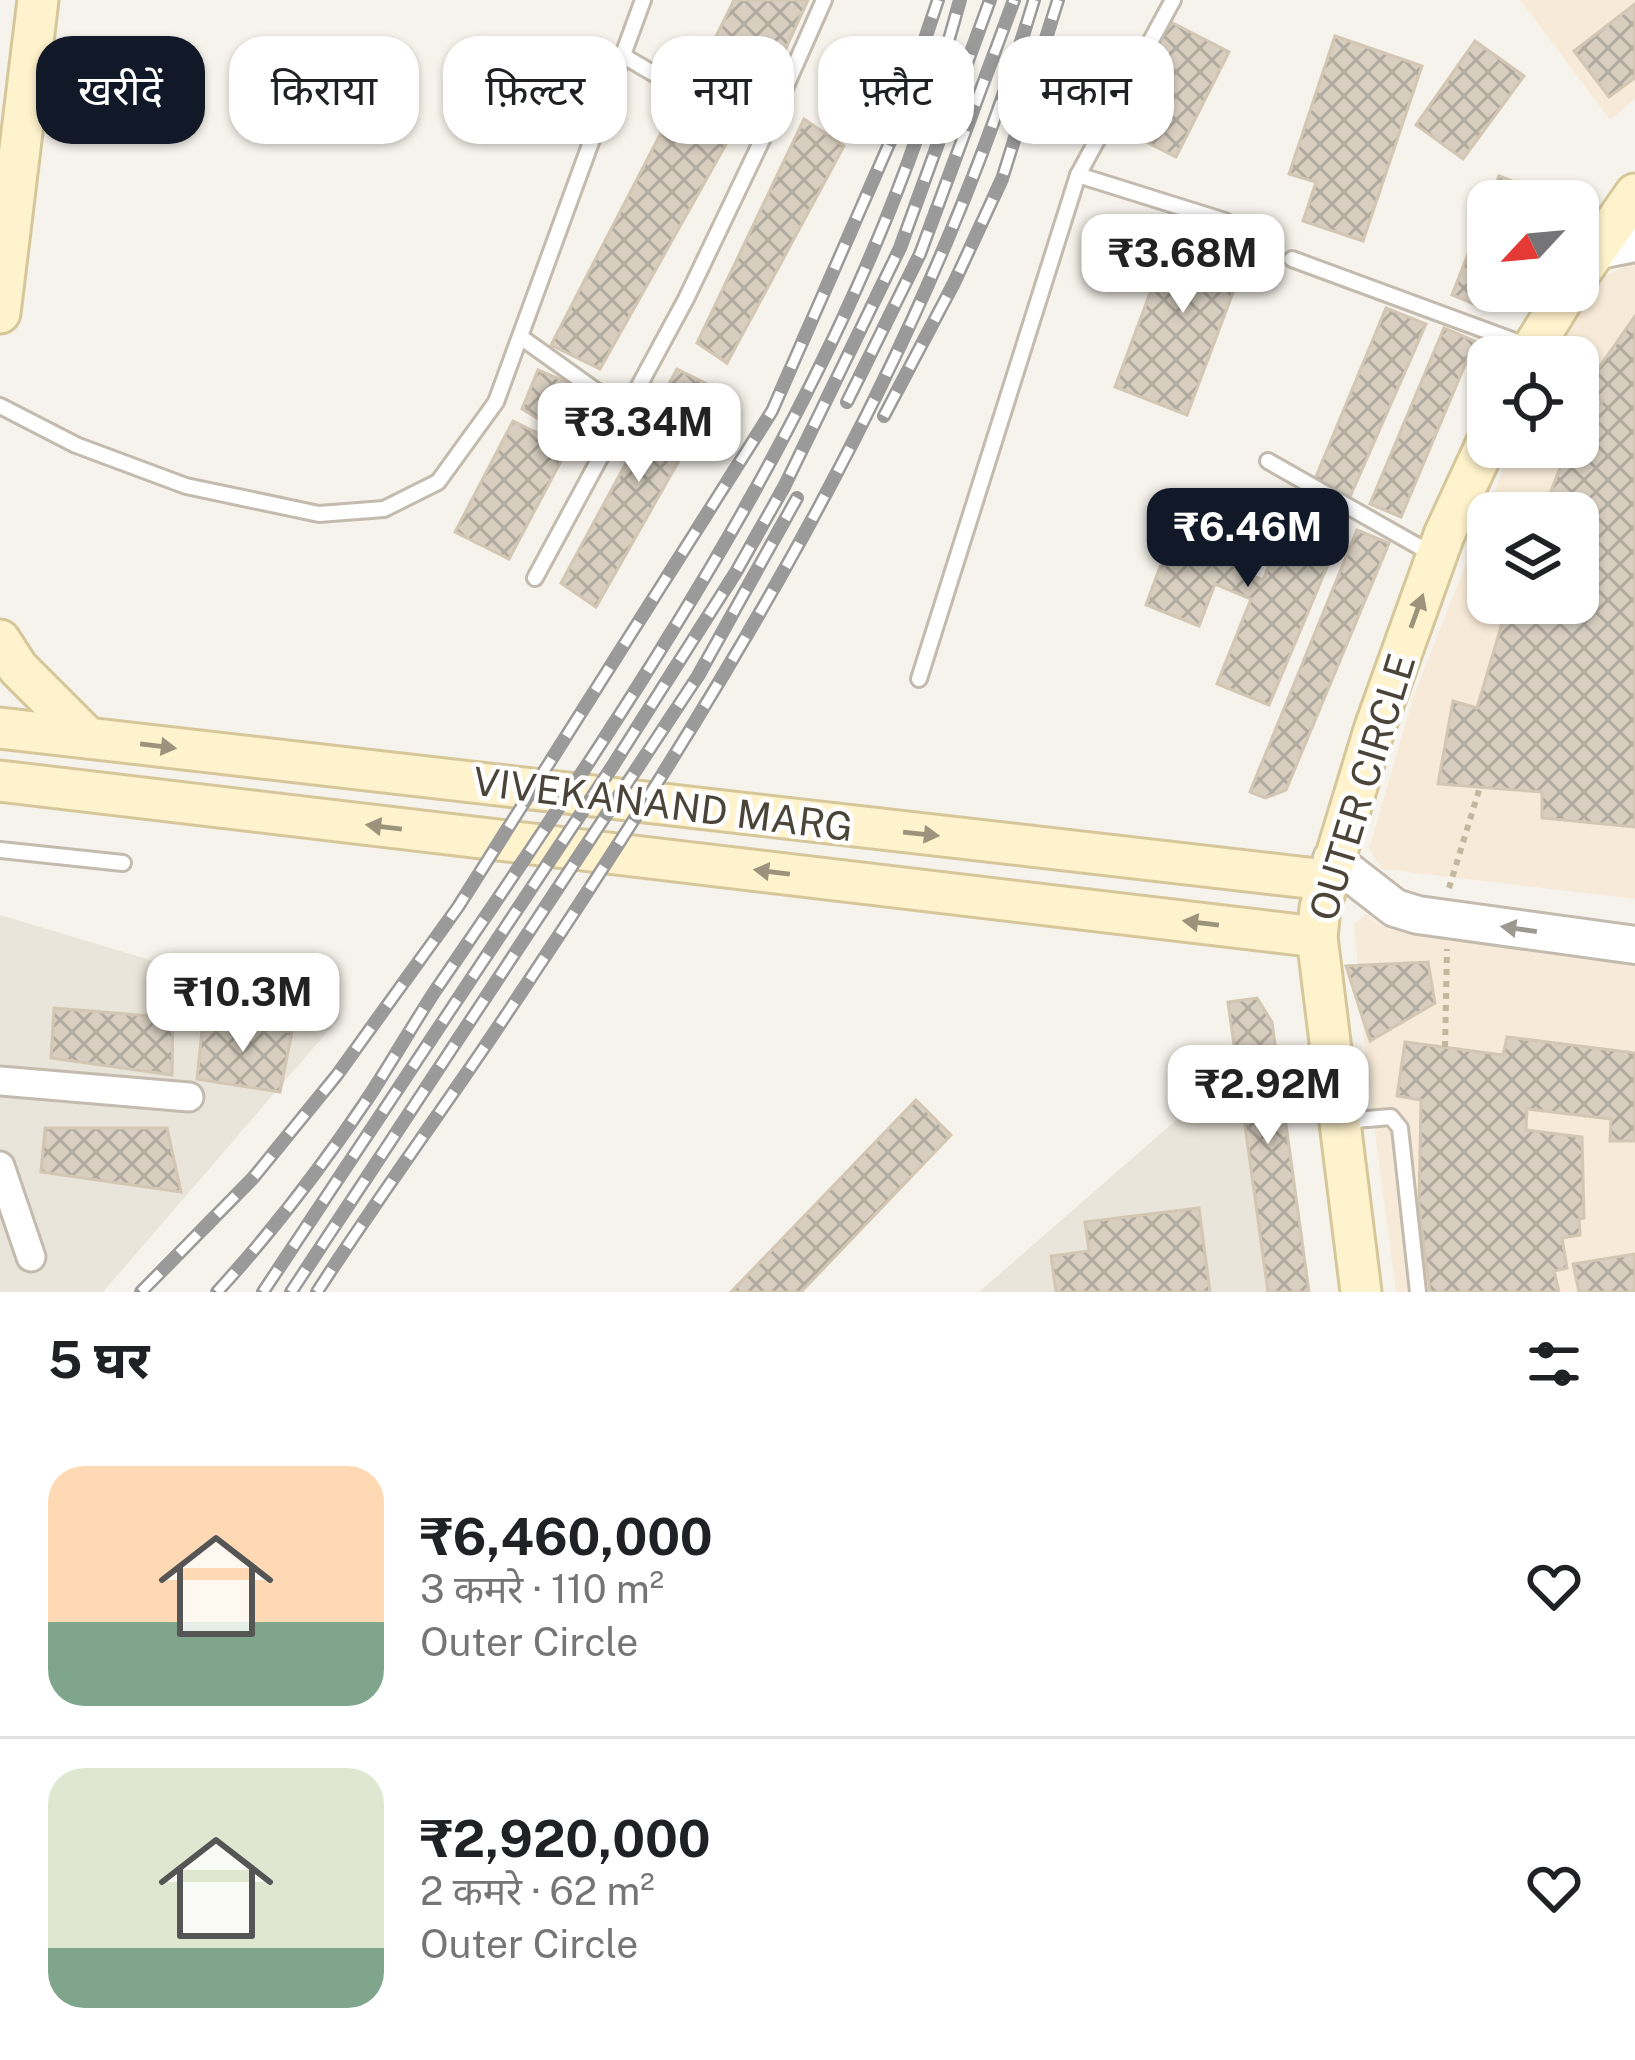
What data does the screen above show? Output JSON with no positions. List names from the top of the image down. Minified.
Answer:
{"streets":{"main road":["OUTER CIRCLE","VIVEKANAND MARG"]},"crossings":[["OUTER CIRCLE","VIVEKANAND MARG"]],"one_way":["OUTER CIRCLE"],"north":"bottom left","page":{"chip":["खरीदें","किराया","फ़िल्टर","नया","फ़्लैट","मकान"],"price":["₹3.68M","₹3.34M","₹6.46M","₹10.3M","₹2.92M"],"heading":"5 घर","list":[{"name":"₹6,460,000","note":"3 कमरे · 110 m² · Outer Circle"},{"name":"₹2,920,000","note":"2 कमरे · 62 m² · Outer Circle"}]}}
